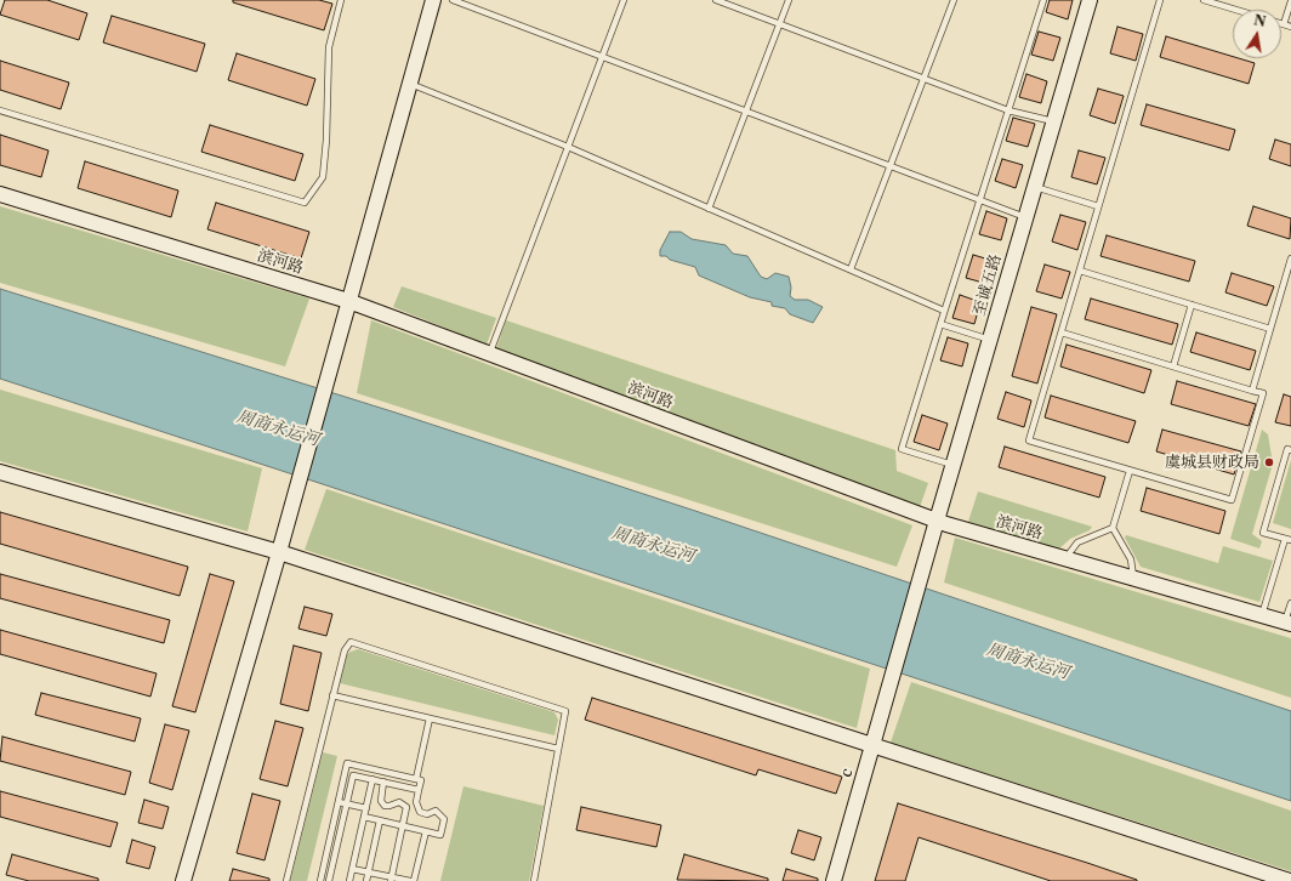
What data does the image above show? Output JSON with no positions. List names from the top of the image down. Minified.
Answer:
{"streets":{"street":["滨河路","至诚五路","c"]},"crossings":[["滨河路","至诚五路"],["至诚五路","c"]],"water":["周商永运河"],"places":["虞城县财政局"],"north":"top"}
